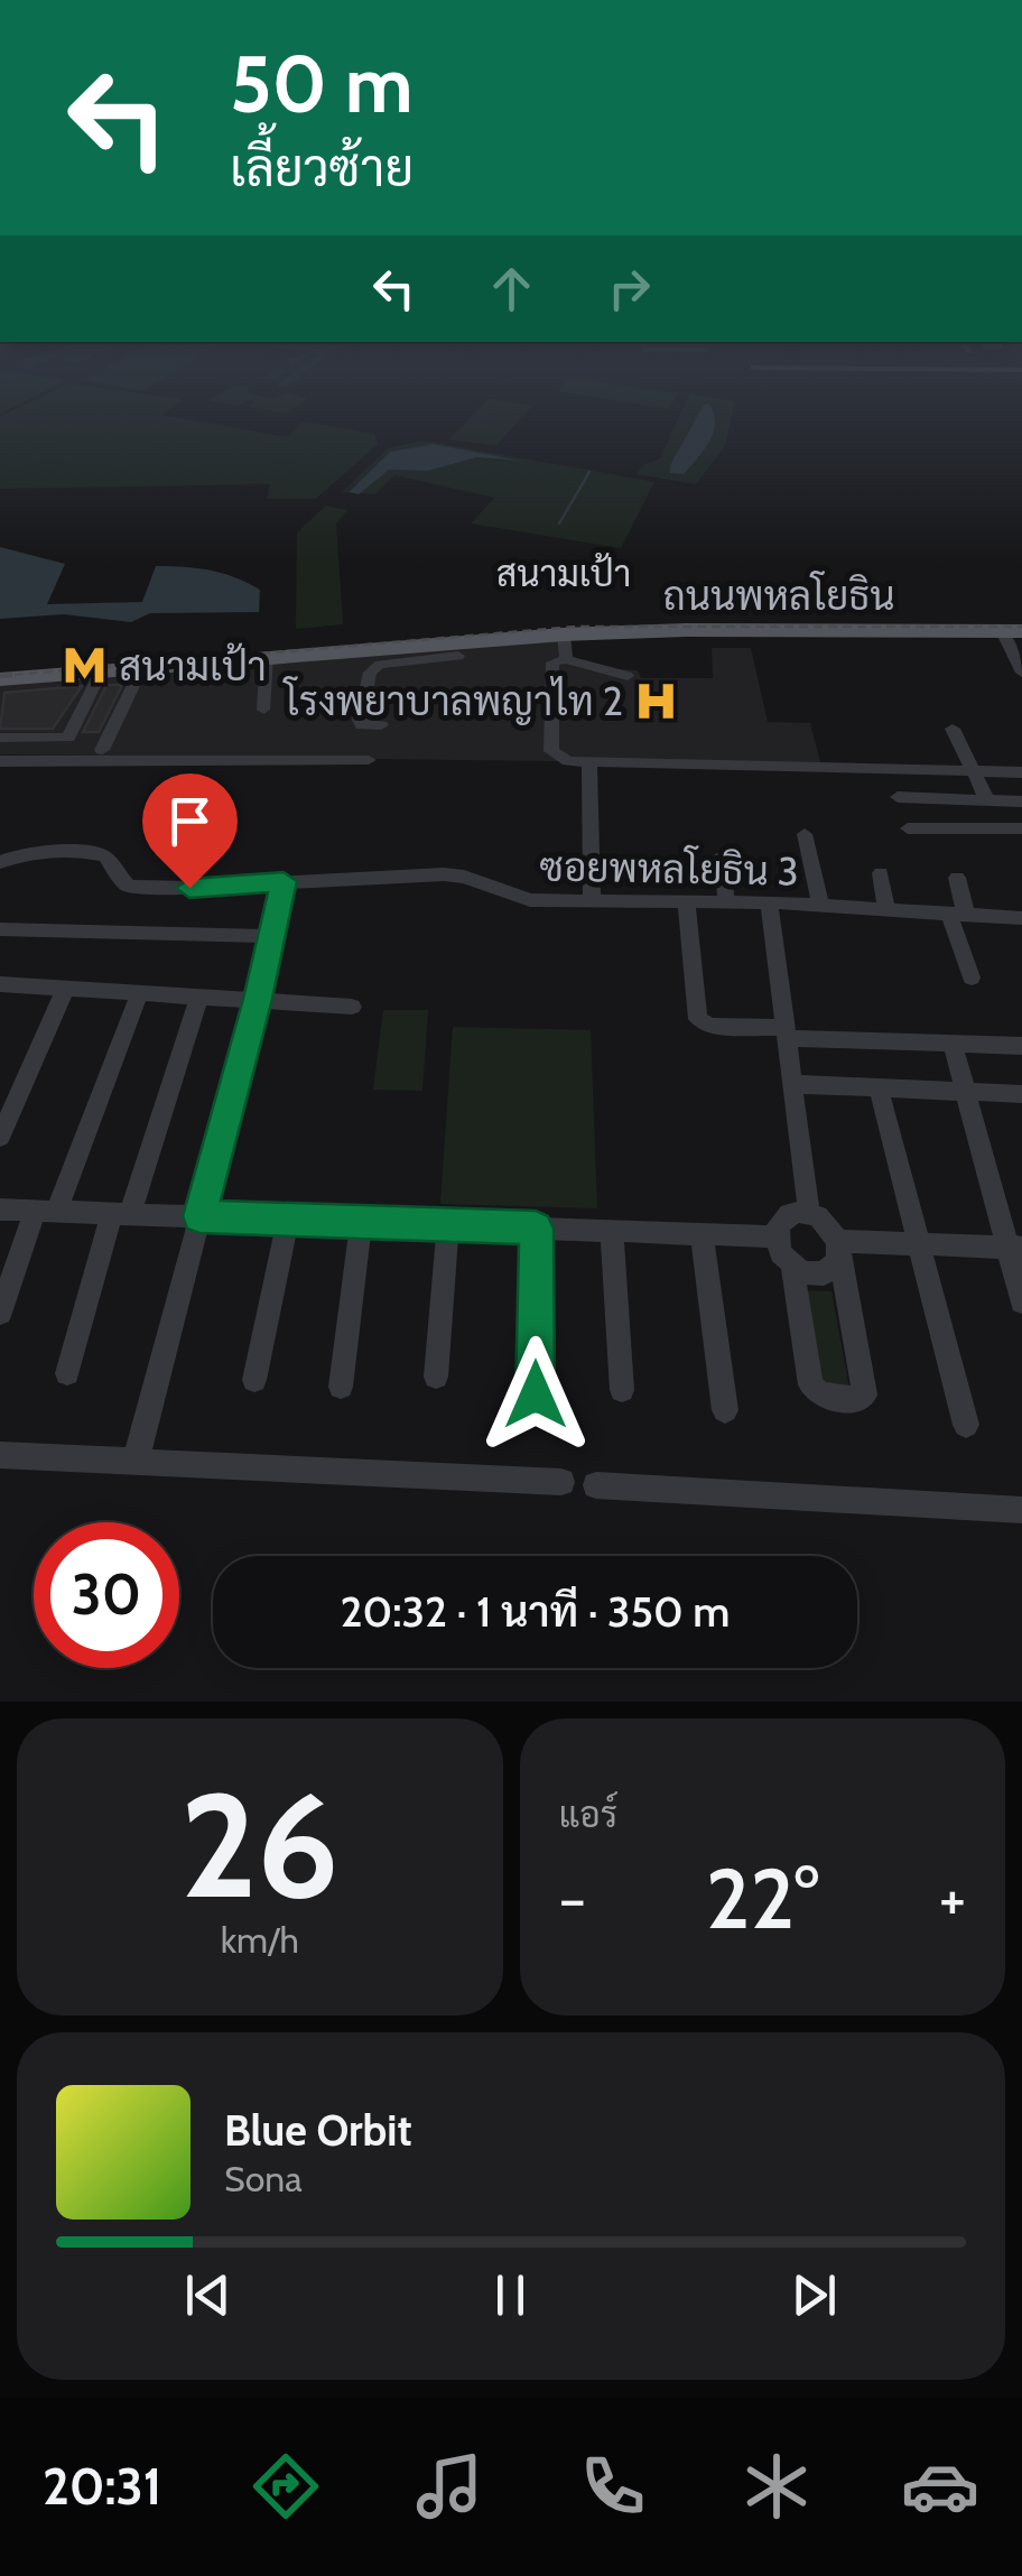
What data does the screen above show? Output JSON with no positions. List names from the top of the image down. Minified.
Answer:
{"streets":{"main road":["ถนนพหลโยธิน"],"street":["ซอยพหลโยธิน 3"]},"districts":["สนามเป้า"],"places":{"metro station":["สนามเป้า"],"hospital":["โรงพยาบาลพญาไท 2"]},"page":{"turn":["50 m","เลี้ยวซ้าย"],"limit":"30","trip":"20:32 · 1 นาที · 350 m","tile":[["26","km/h"],"แอร์"],"heat":["−","22°","+"],"song":["Blue Orbit","Sona"],"tabs":"20:31"}}
